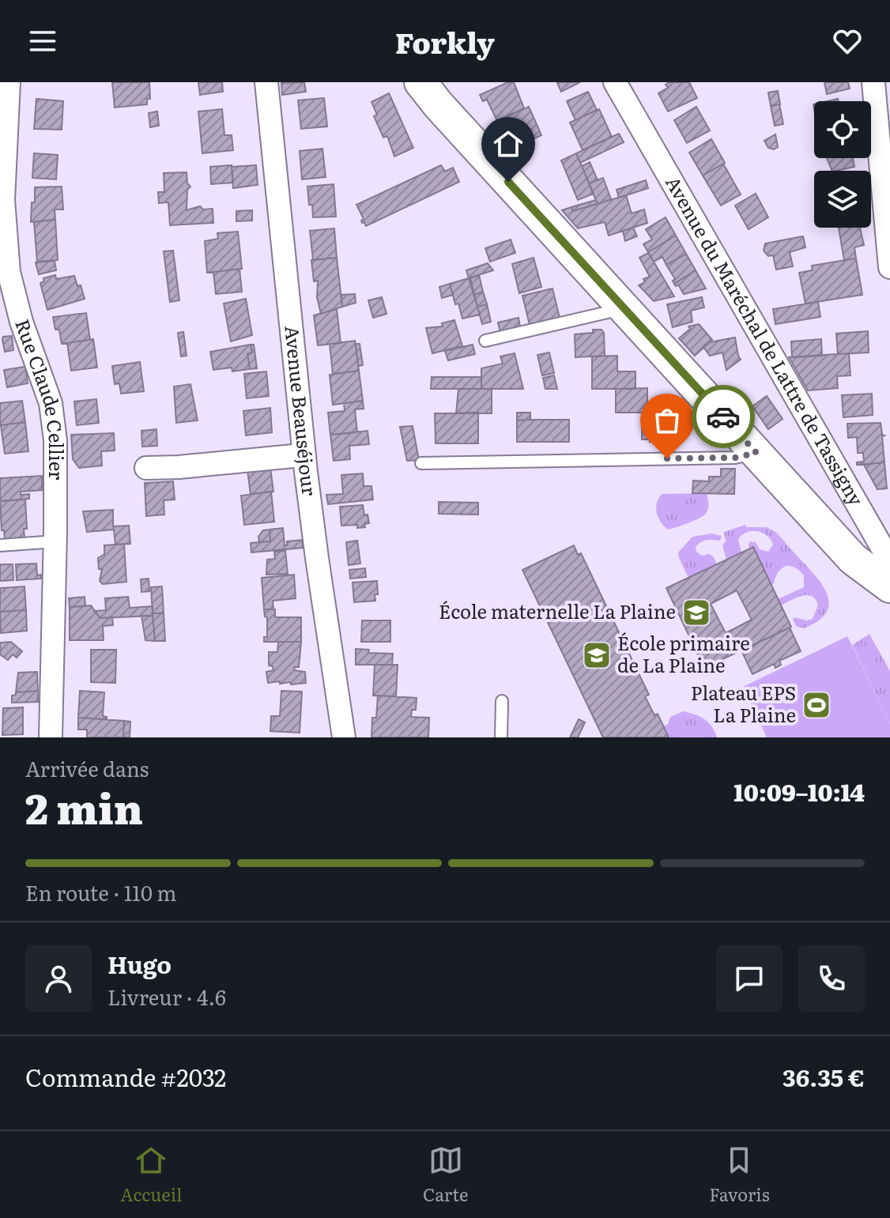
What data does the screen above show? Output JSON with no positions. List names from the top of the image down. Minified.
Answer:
{"streets":{"street":["Avenue du Maréchal de Lattre de Tassigny","Rue Claude Cellier","Avenue Beauséjour"]},"places":{"school or university":["École maternelle La Plaine","École primaire de La Plaine"],"sports":["Plateau EPS La Plaine"]},"page":{"header":"Forkly","heading":["2 min","Arrivée dans","10:09–10:14"],"panel":["Hugo","Livreur · 4.6","Commande #2032","36.35 €"],"bar":"En route · 110 m","tabs":["Accueil","Carte","Favoris"]}}
